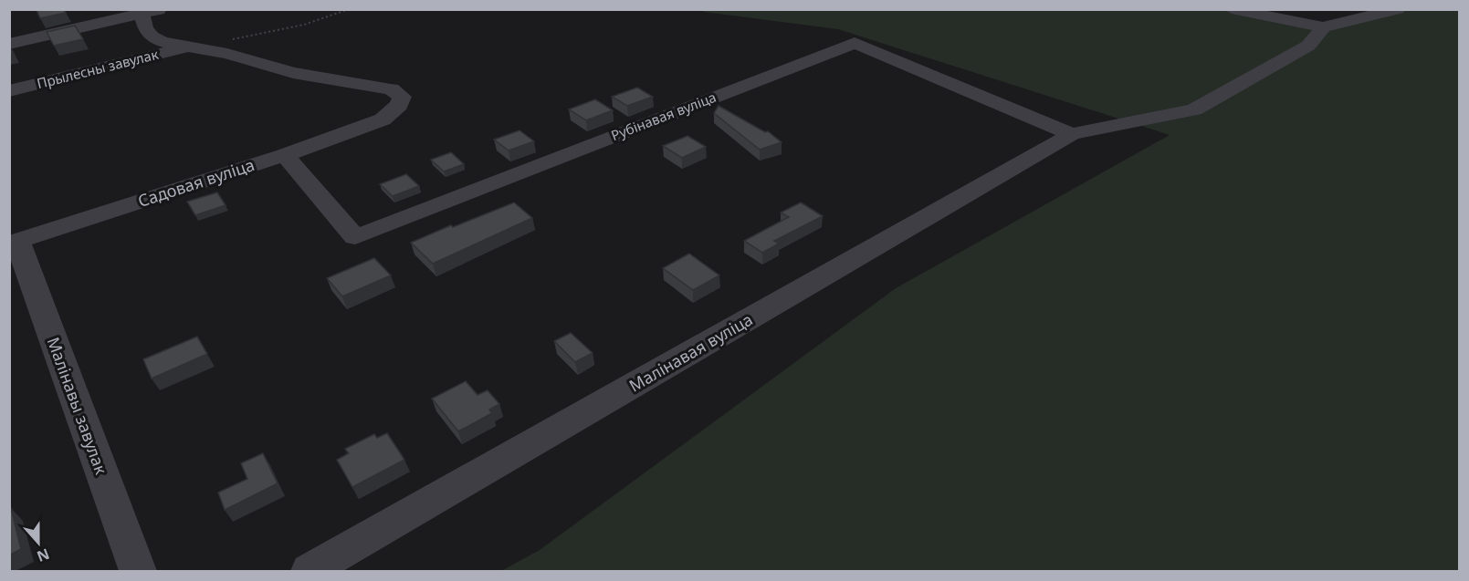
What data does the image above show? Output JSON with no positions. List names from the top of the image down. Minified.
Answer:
{"streets":{"street":["Прылесны завулак","Рубінавая вуліца","Садовая вуліца","Малінавая вуліца","Малінавы завулак"]},"crossings":[["Прылесны завулак","Садовая вуліца"],["Рубінавая вуліца","Садовая вуліца"],["Рубінавая вуліца","Малінавая вуліца"],["Садовая вуліца","Малінавы завулак"]],"north":"bottom"}
